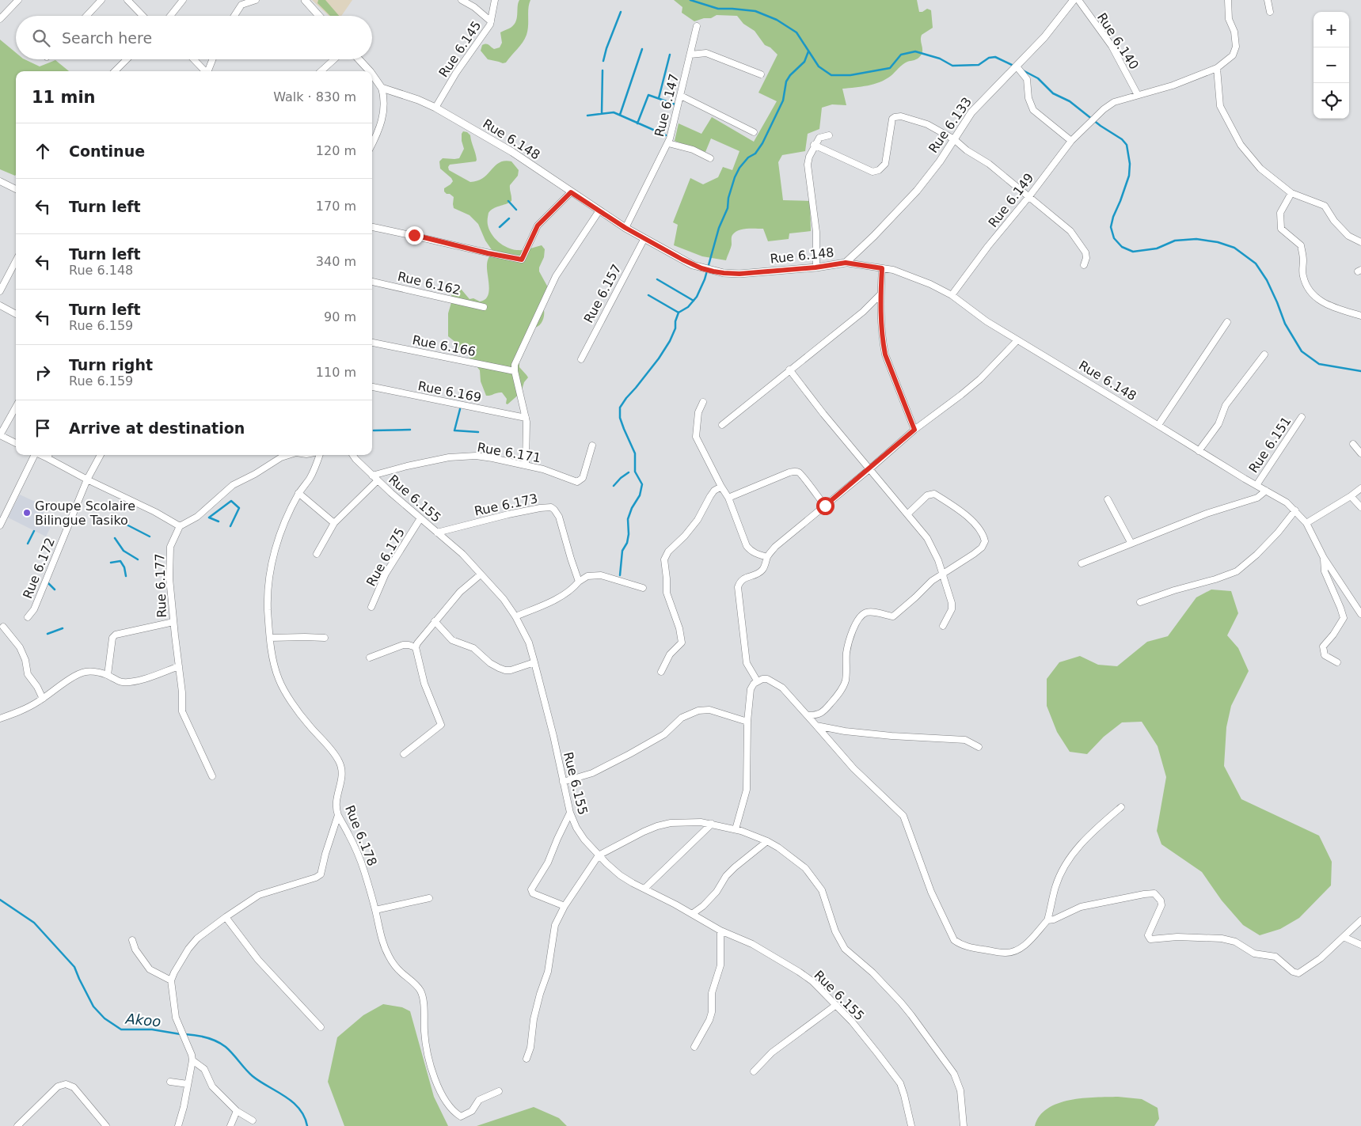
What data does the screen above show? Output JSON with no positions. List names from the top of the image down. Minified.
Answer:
{"streets":{"street":["Rue 6.140","Rue 6.145","Rue 6.147","Rue 6.133","Rue 6.148","Rue 6.149","Rue 6.162","Rue 6.157","Rue 6.166","Rue 6.169","Rue 6.151","Rue 6.171","Rue 6.155","Rue 6.173","Rue 6.175","Rue 6.172","Rue 6.177","Rue 6.178"]},"crossings":[["Rue 6.140","Rue 6.149"],["Rue 6.145","Rue 6.148"],["Rue 6.147","Rue 6.148"],["Rue 6.133","Rue 6.148"],["Rue 6.148","Rue 6.149"],["Rue 6.148","Rue 6.157"],["Rue 6.148","Rue 6.151"],["Rue 6.171","Rue 6.155"],["Rue 6.155","Rue 6.173"],["Rue 6.155","Rue 6.175"]],"water":["Akoo"],"places":["Groupe Scolaire Bilingue Tasiko"],"page":{"map_buttons":["+","−"],"search":"Search here","heading":["11 min","Walk · 830 m"],"list":[["Continue","120 m"],["Turn left","170 m"],["Turn left","Rue 6.148","340 m"],["Turn left","Rue 6.159","90 m"],["Turn right","Rue 6.159","110 m"],"Arrive at destination"]}}
